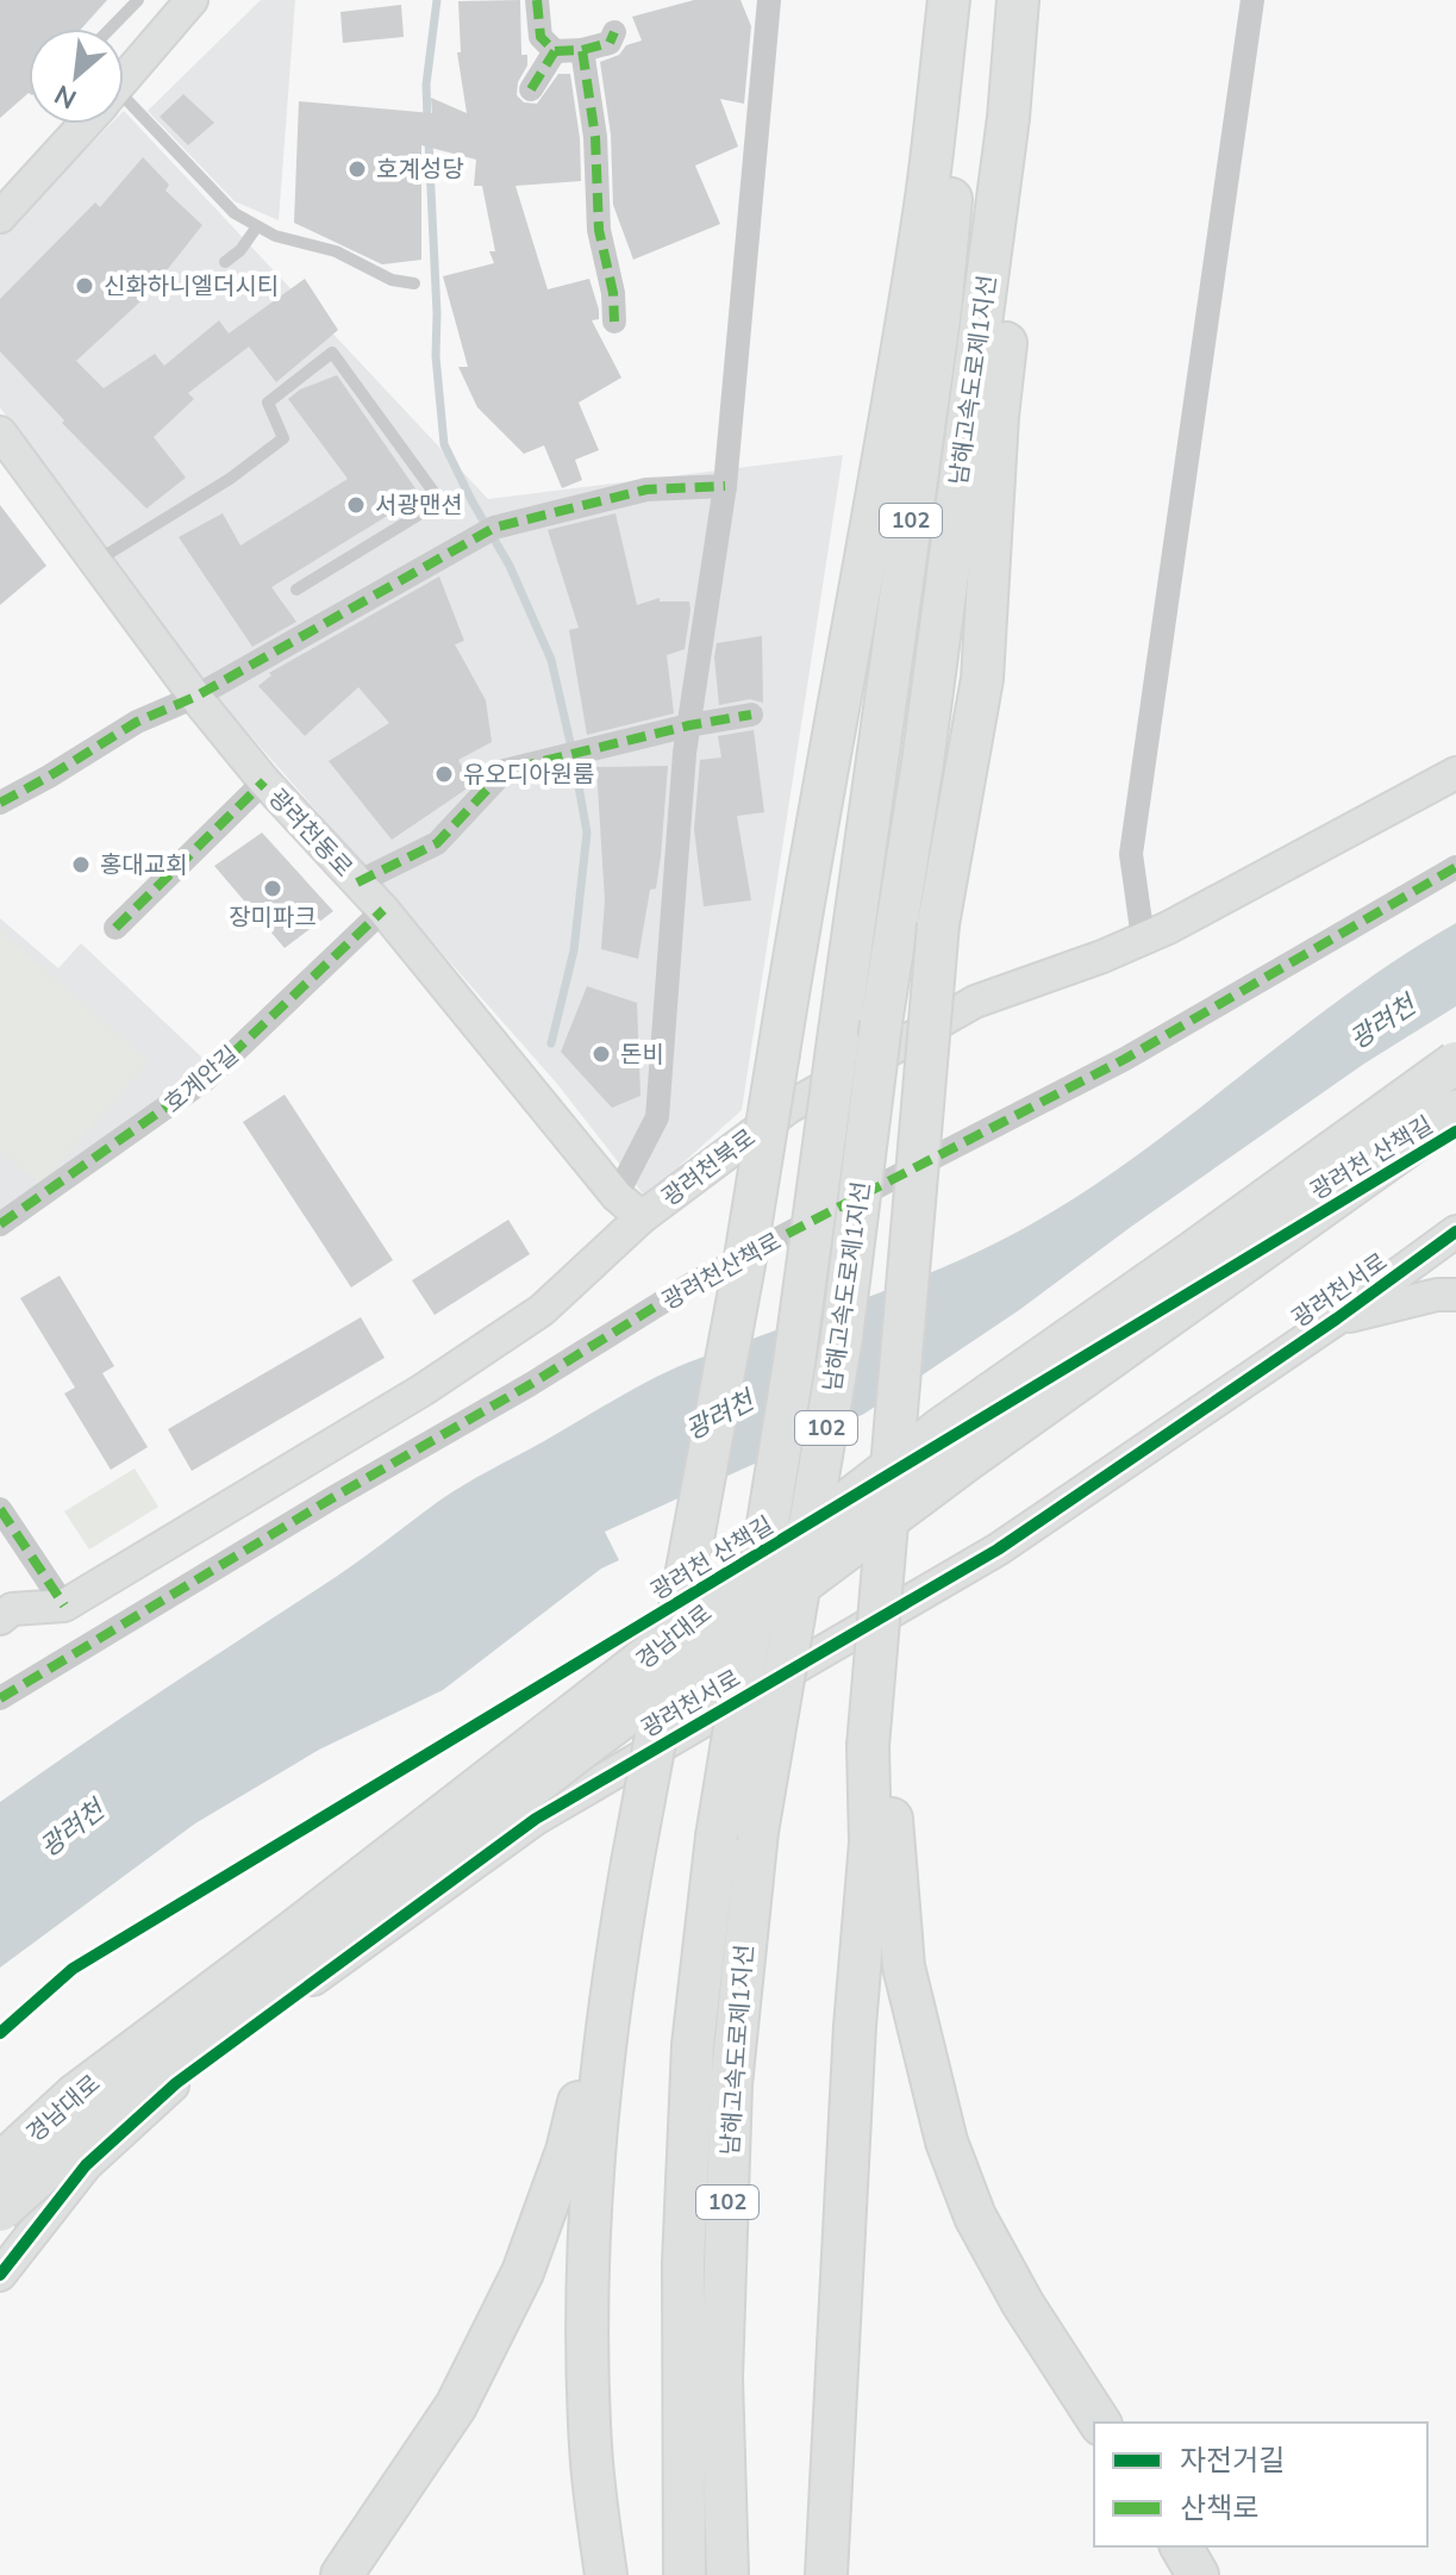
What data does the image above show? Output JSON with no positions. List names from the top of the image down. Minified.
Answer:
{"streets":{"highway":["남해고속도로제1지선","102","경남대로"],"street":["광려천동로","호계안길","광려천북로","광려천산책로","광려천서로"],"cycle path":["광려천 산책길"]},"crossings":[["광려천동로","호계안길"],["광려천동로","광려천북로"]],"water":["광려천"],"places":["호계성당","신화하니엘더시티","서광맨션","유오디아원룸","홍대교회","장미파크","돈비"],"legend":["자전거길","산책로"],"north":"bottom left"}
